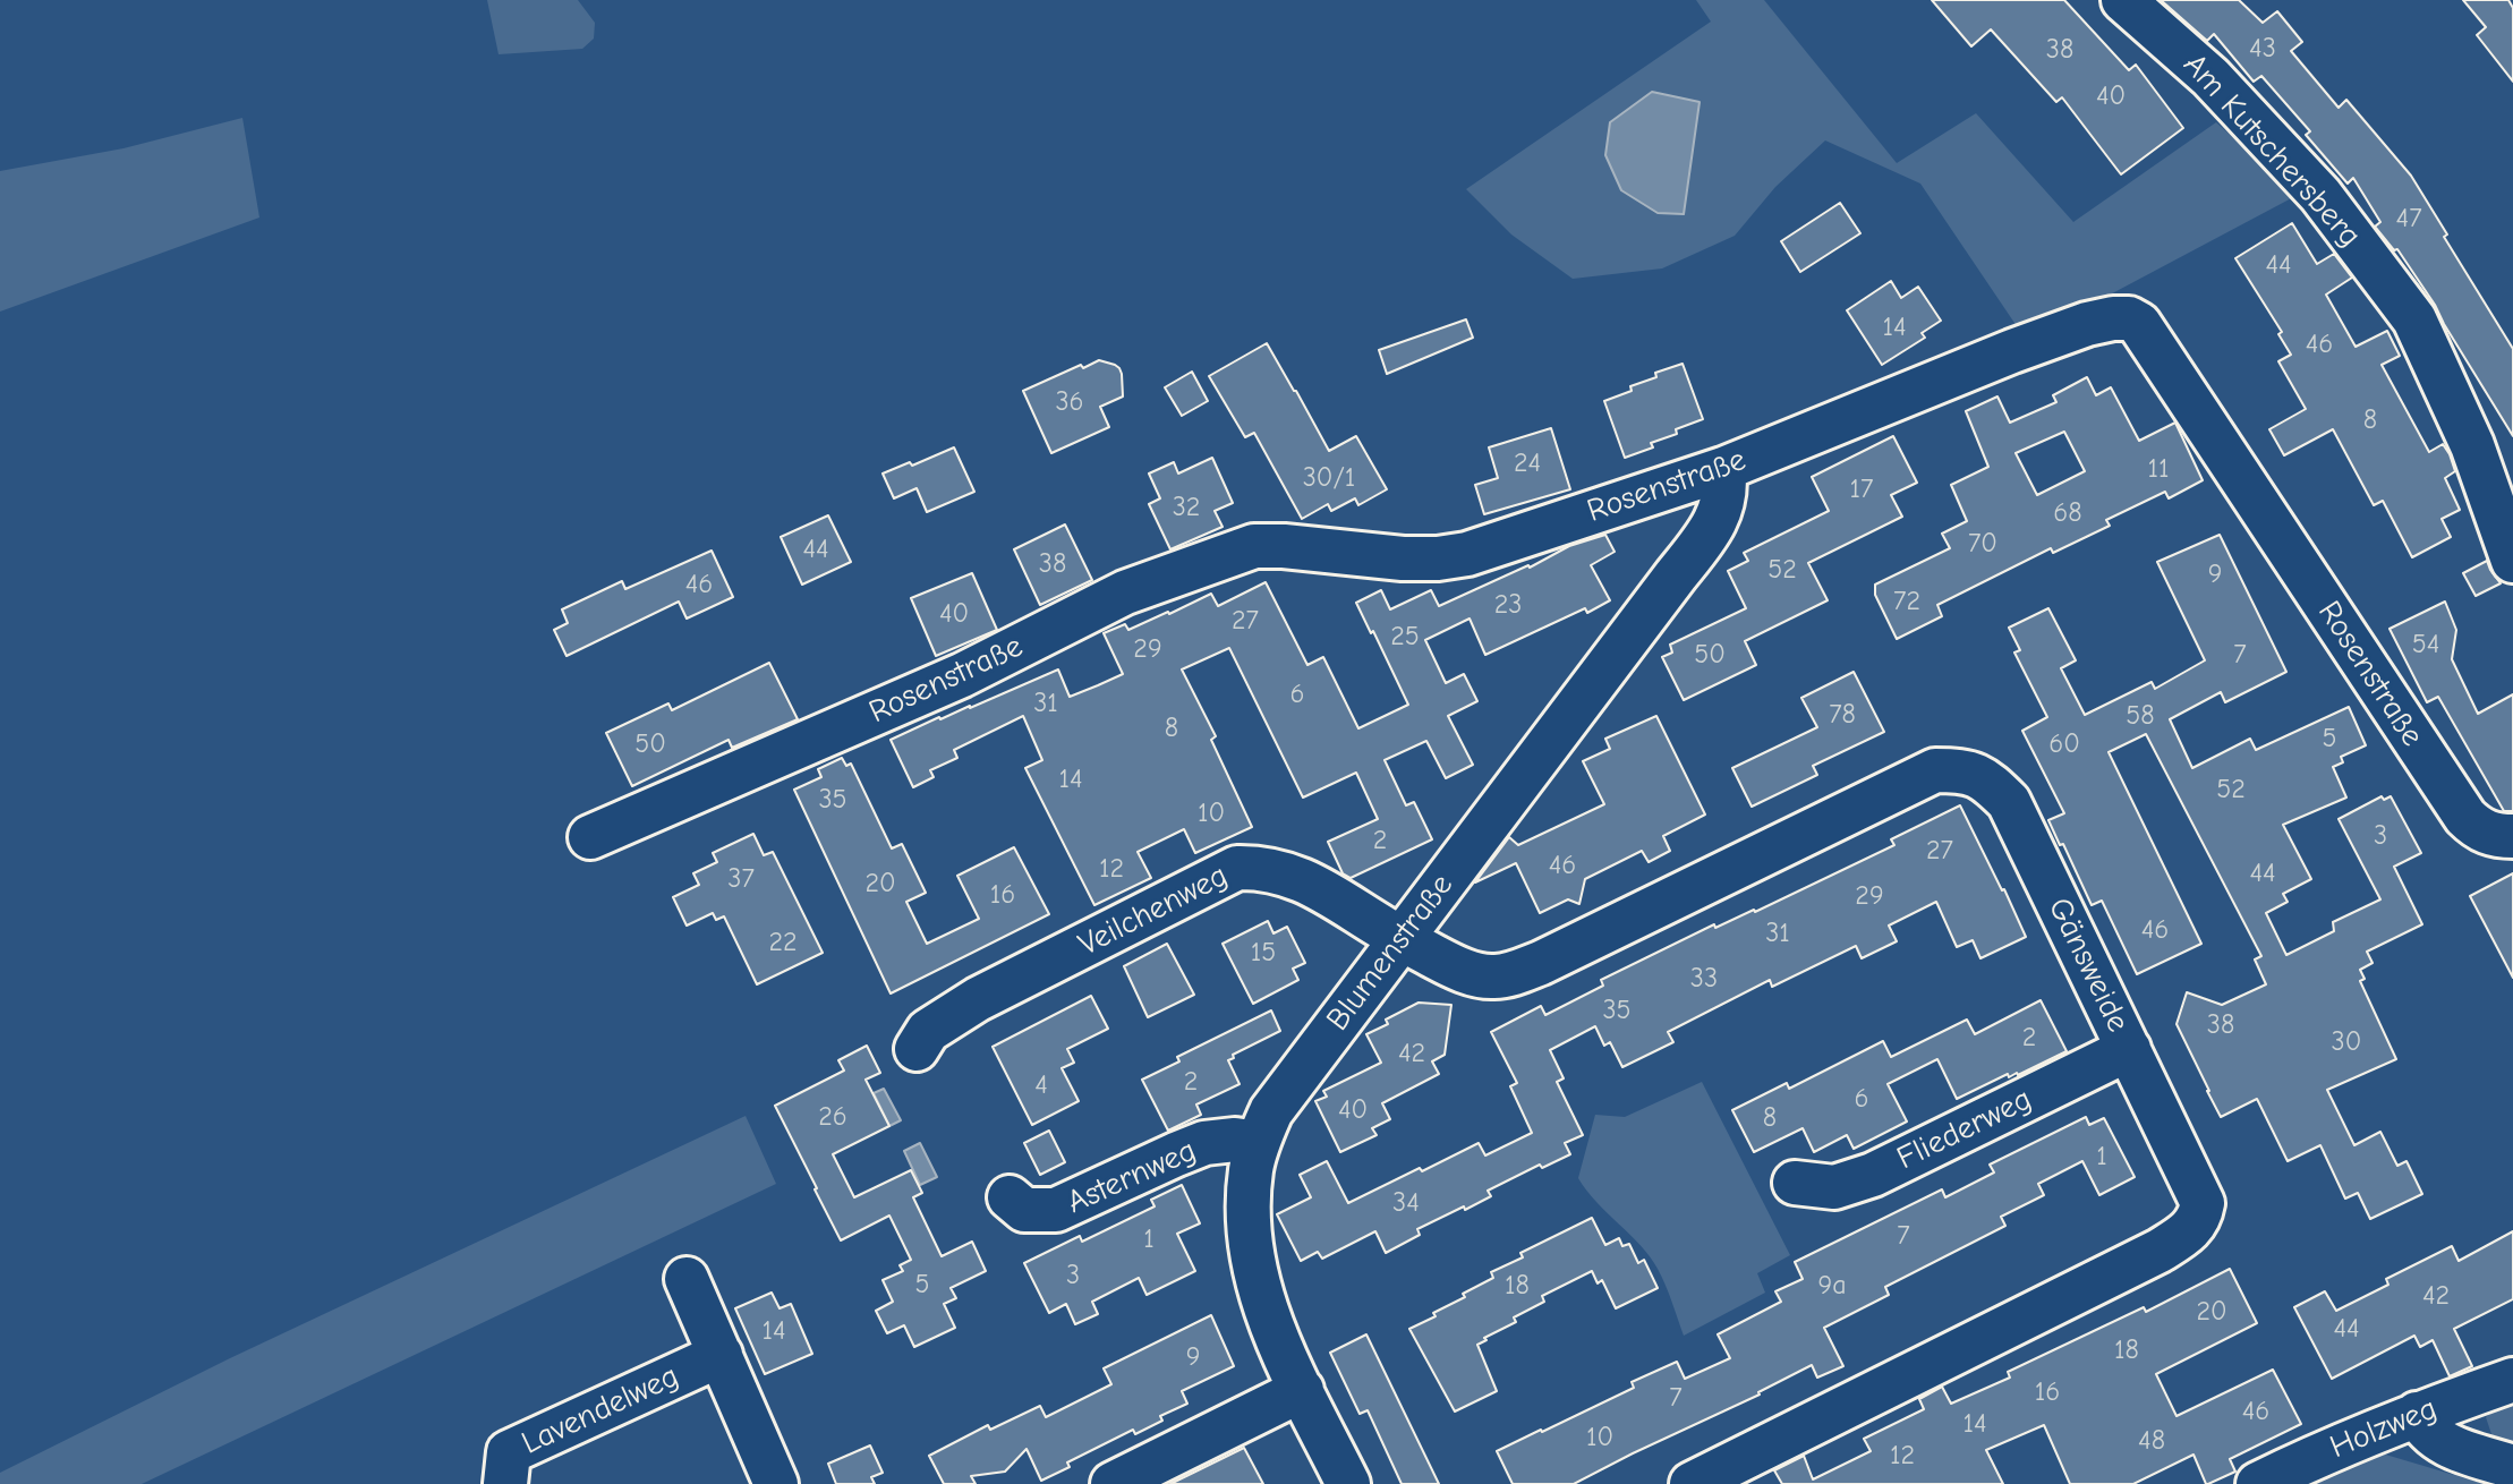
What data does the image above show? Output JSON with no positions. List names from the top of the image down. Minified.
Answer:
{"streets":{"street":["Am Kutschersberg","Rosenstraße","Veilchenweg","Blumenstraße","Gänsweide","Fliederweg","Asternweg","Lavendelweg","Holzweg"]},"crossings":[["Rosenstraße","Blumenstraße"],["Veilchenweg","Blumenstraße"],["Veilchenweg","Gänsweide"],["Blumenstraße","Gänsweide"],["Blumenstraße","Asternweg"],["Gänsweide","Fliederweg"]],"house_numbers":["43","38","40","47","44","14","46","36","8","24","11","30/1","17","32","68","70","44","38","52","9","46","72","23","40","27","25","54","29","50","7","6","31","78","58","8","5","50","60","14","52","35","10","3","2","27","46","12","44","37","20","16","29","46","31","22","15","33","35","38","2","30","42","2","4","6","40","26","8","1","34","7","1","3","5","18","9a","42","20","44","14","18","9","16","7","46","14","10","48","12"]}
